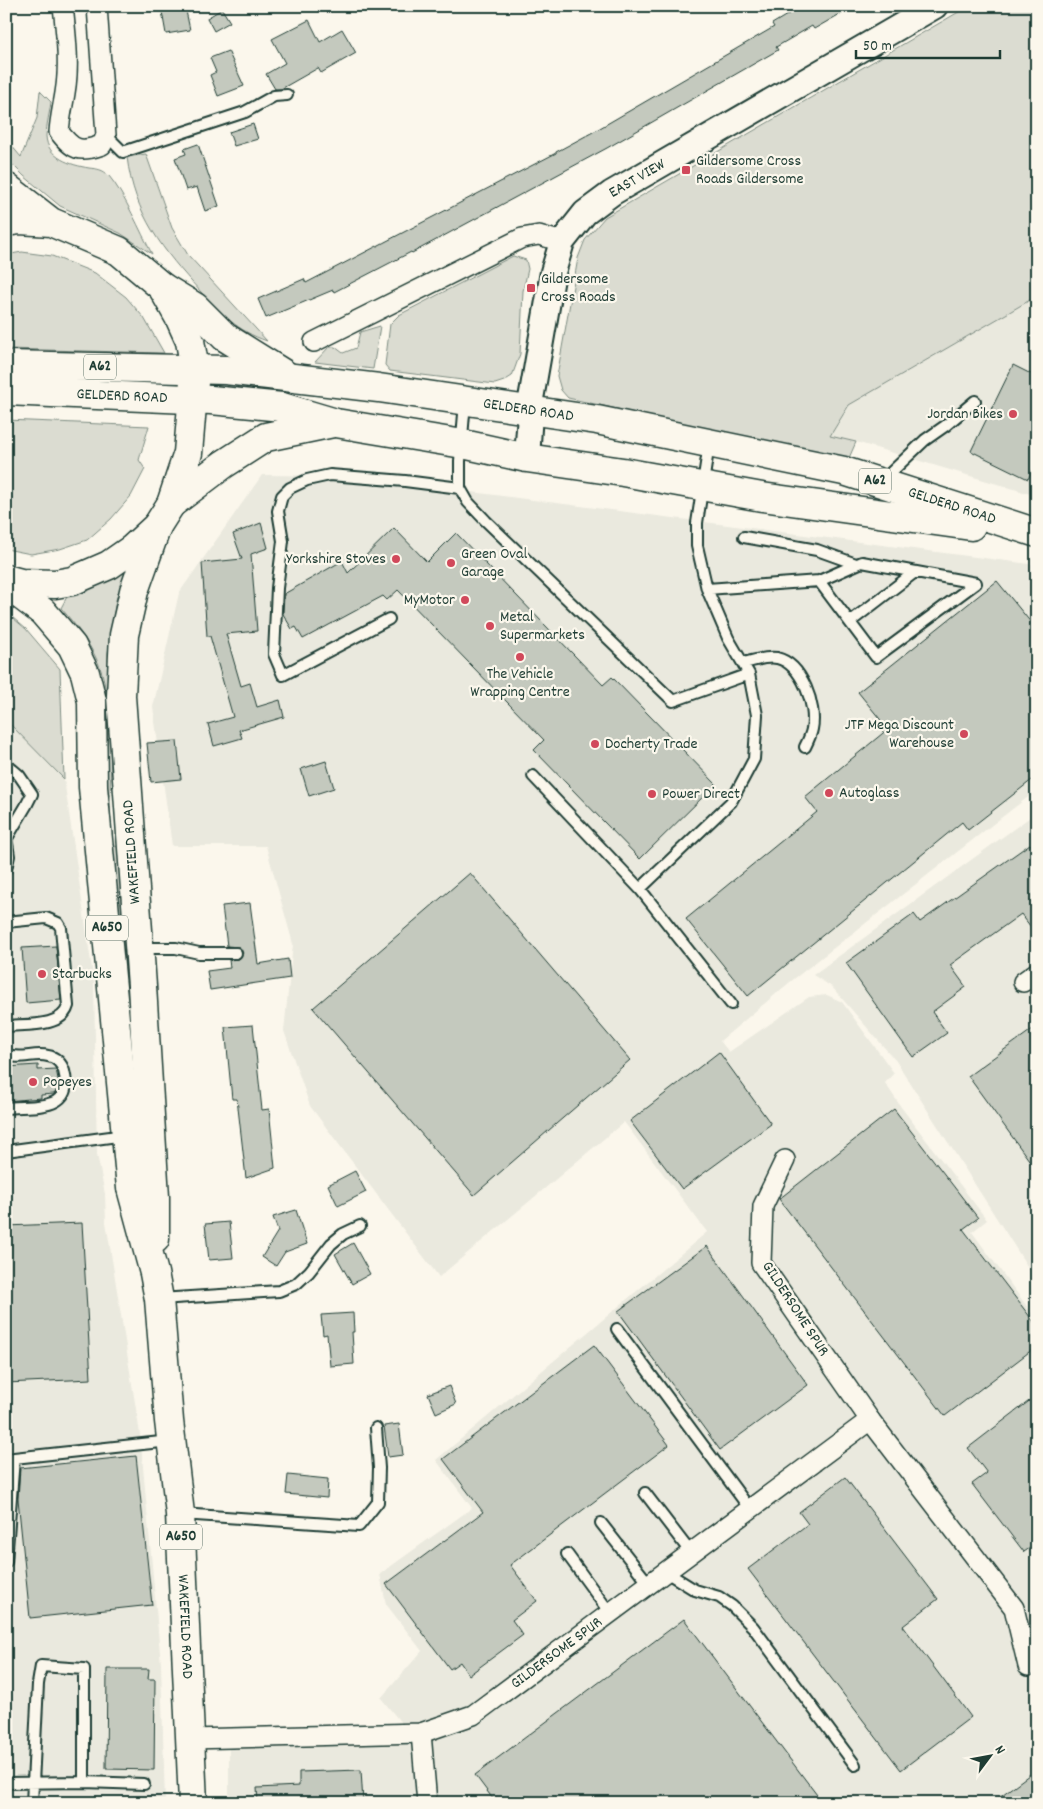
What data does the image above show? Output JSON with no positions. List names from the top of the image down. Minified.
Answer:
{"streets":{"main road":["A62","GELDERD ROAD","WAKEFIELD ROAD","A650"],"street":["EAST VIEW","GILDERSOME SPUR"]},"crossings":[["GELDERD ROAD","WAKEFIELD ROAD"],["WAKEFIELD ROAD","GILDERSOME SPUR"]],"places":{"transit":["Gildersome Cross Roads Gildersome","Gildersome Cross Roads"],"other":["Jordan Bikes","Yorkshire Stoves","Green Oval Garage","MyMotor","Metal Supermarkets","The Vehicle Wrapping Centre","JTF Mega Discount Warehouse","Docherty Trade","Autoglass","Power Direct","Starbucks","Popeyes"]},"scale_bar":"50 m","north":"top right"}
